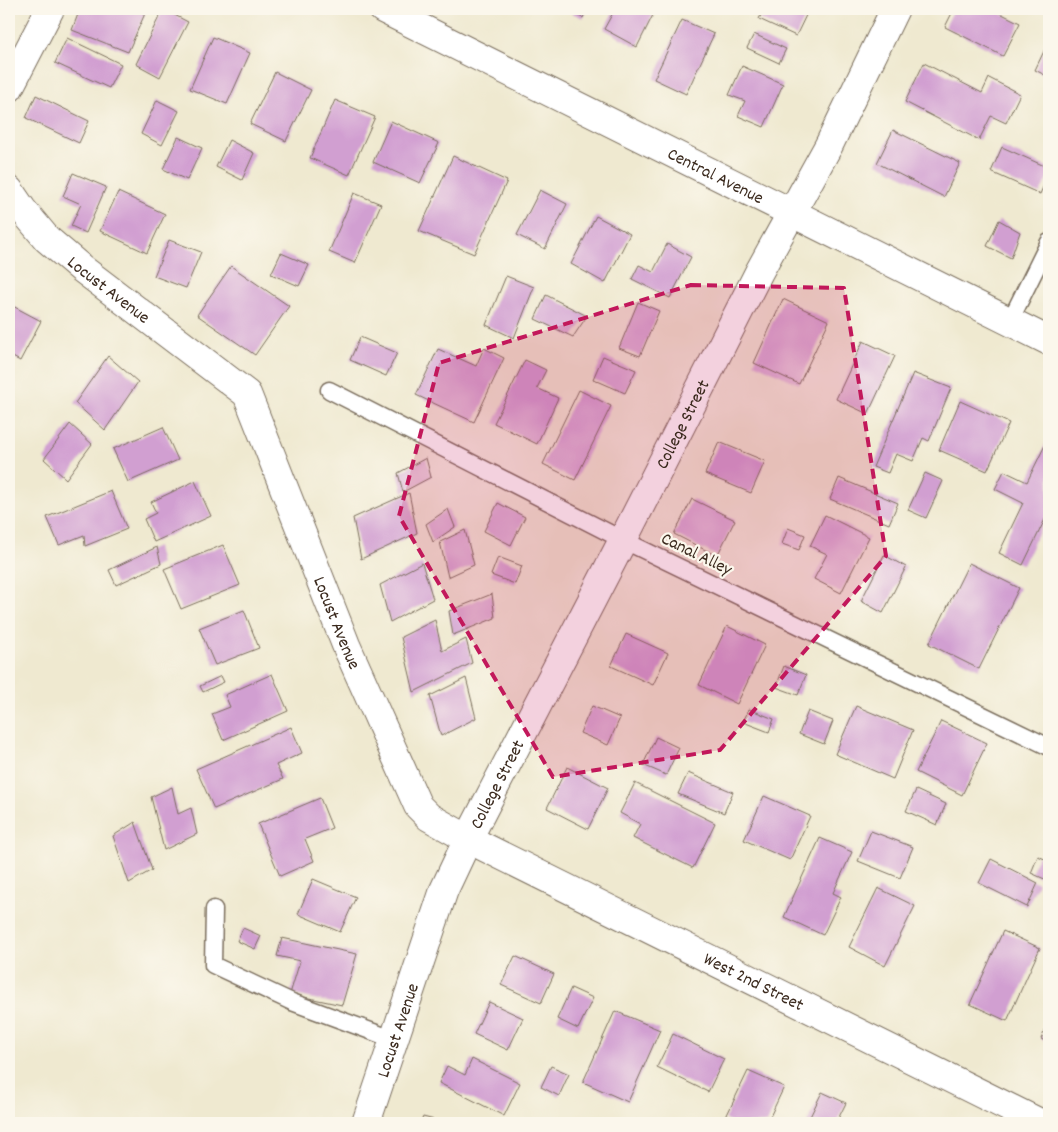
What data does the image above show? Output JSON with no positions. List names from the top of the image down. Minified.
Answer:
{"streets":{"street":["Central Avenue","Locust Avenue","College Street","West 2nd Street"],"lane":["Canal Alley"]},"crossings":[["Central Avenue","College Street"],["Locust Avenue","College Street"],["Locust Avenue","West 2nd Street"],["College Street","Canal Alley"],["College Street","West 2nd Street"]]}
